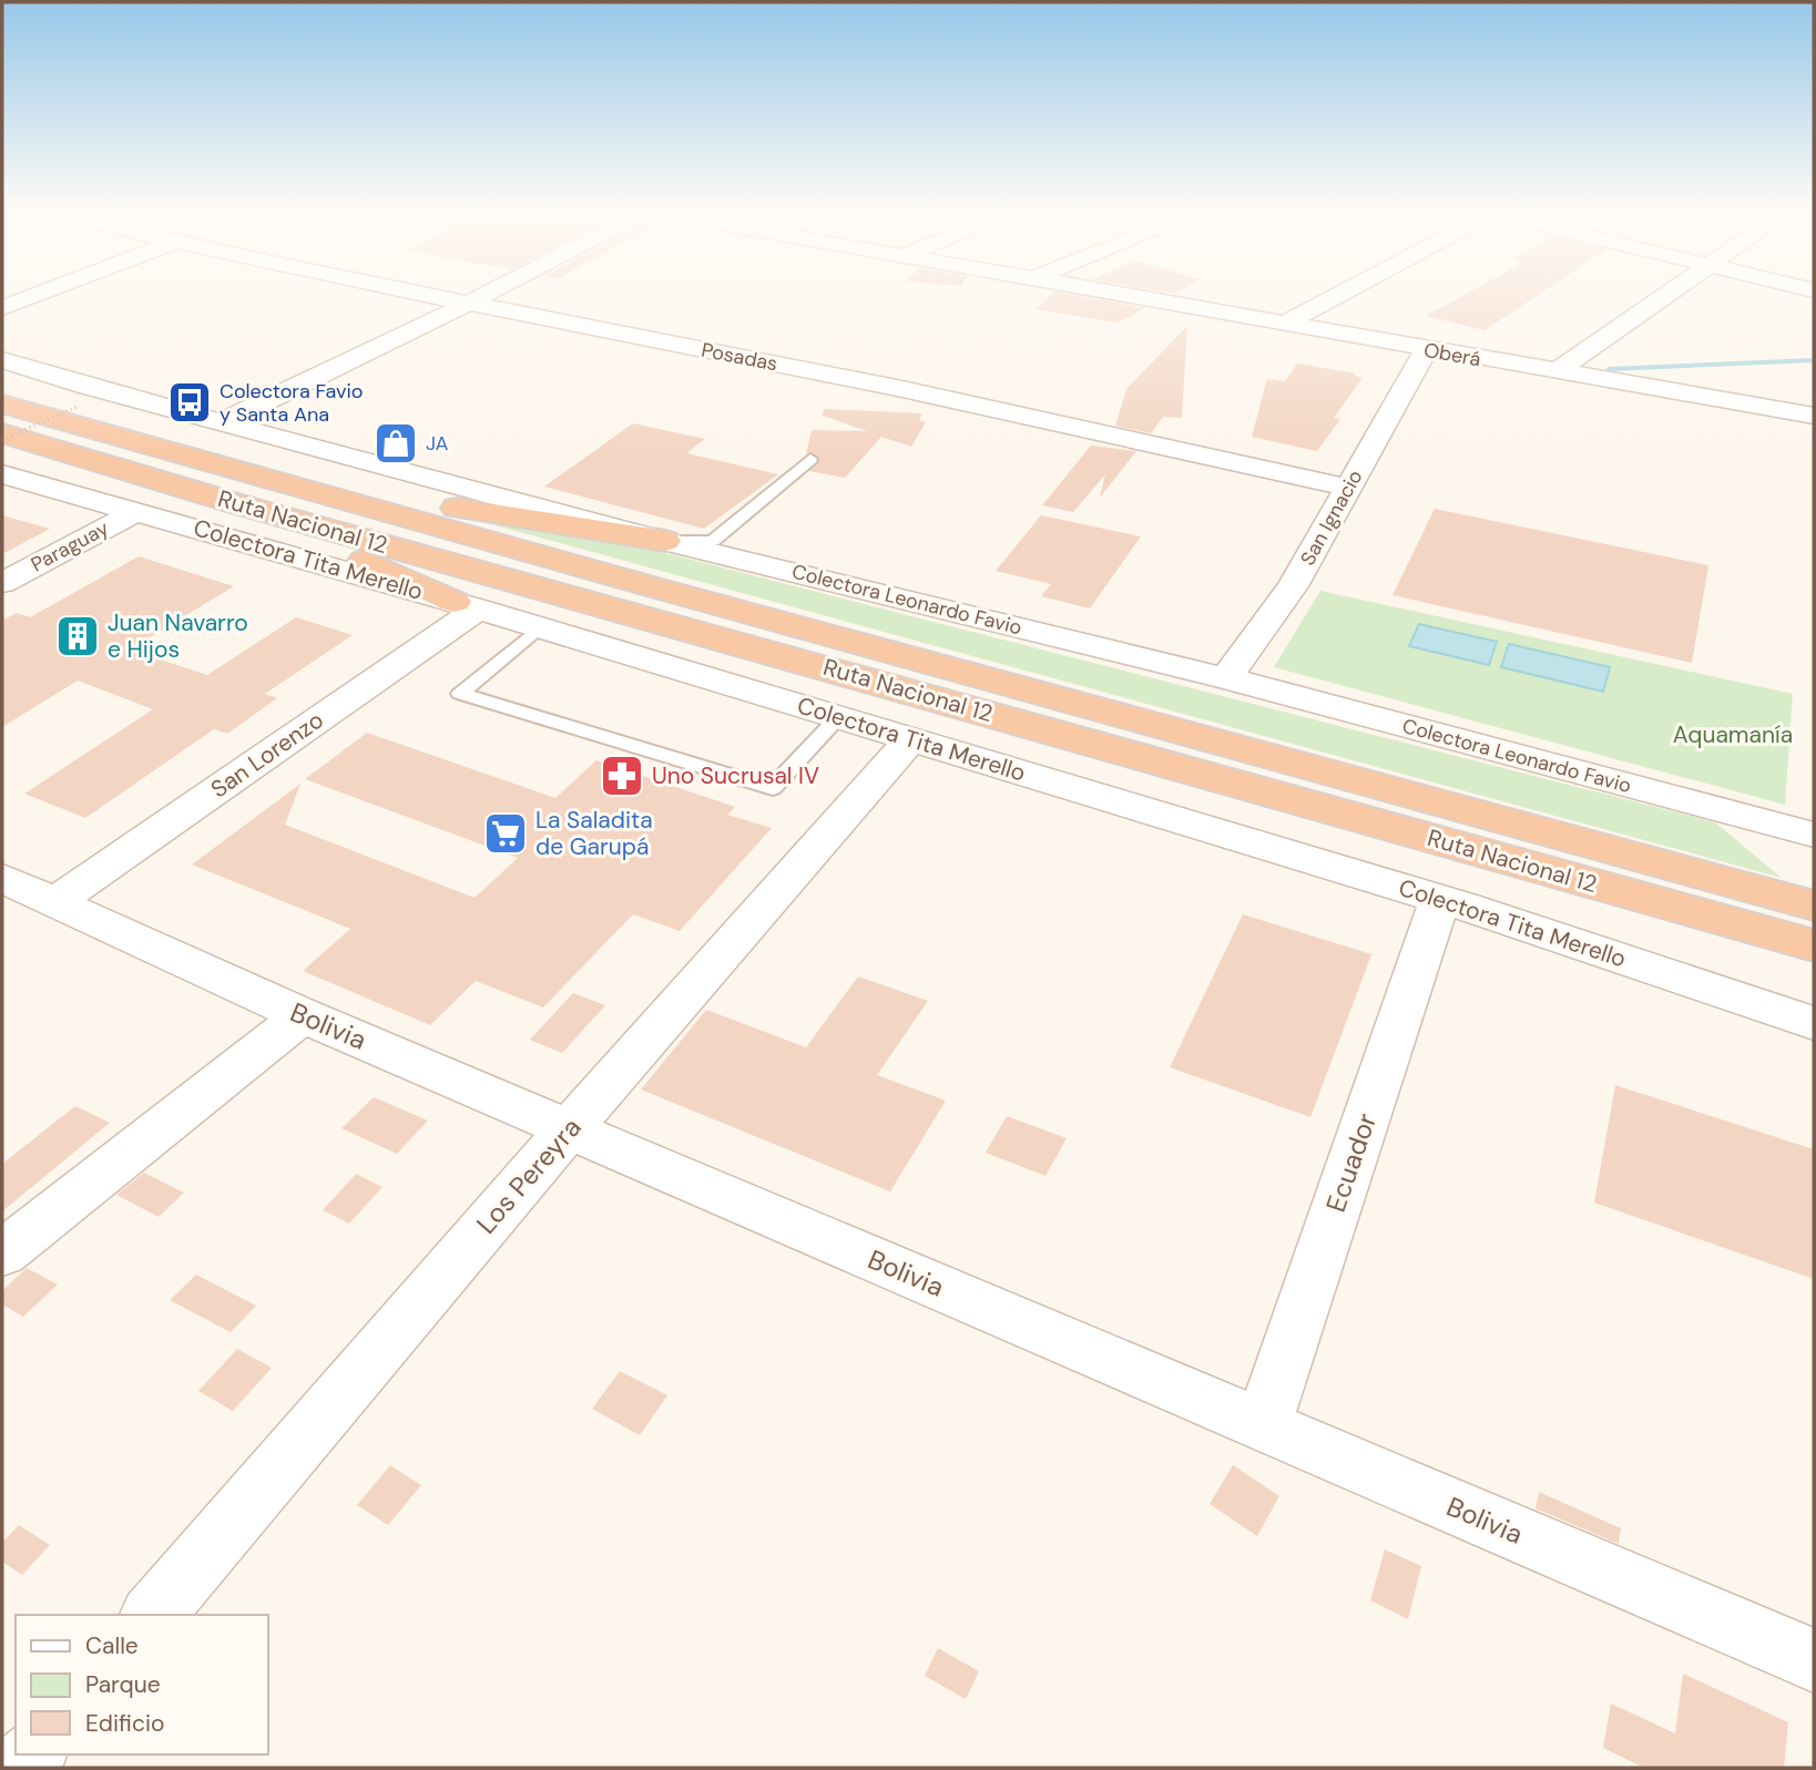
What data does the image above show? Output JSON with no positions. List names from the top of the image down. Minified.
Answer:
{"streets":{"highway":["Ruta Nacional 12"],"street":["Oberá","Posadas","San Ignacio","Paraguay","Colectora Tita Merello","Colectora Leonardo Favio","San Lorenzo","Bolivia","Ecuador","Los Pereyra"]},"crossings":[["Oberá","San Ignacio"],["Posadas","San Ignacio"],["San Ignacio","Colectora Leonardo Favio"],["Paraguay","Colectora Tita Merello"],["Colectora Tita Merello","San Lorenzo"],["Colectora Tita Merello","Ecuador"],["Colectora Tita Merello","Los Pereyra"],["San Lorenzo","Bolivia"],["Bolivia","Ecuador"],["Bolivia","Los Pereyra"]],"parks":["Aquamanía"],"places":{"bus stop":["Colectora Favio y Santa Ana"],"shop":["JA"],"building":["Juan Navarro e Hijos"],"pharmacy":["Uno Sucrusal IV"],"supermarket":["La Saladita de Garupá"]},"legend":["Calle","Parque","Edificio"]}
